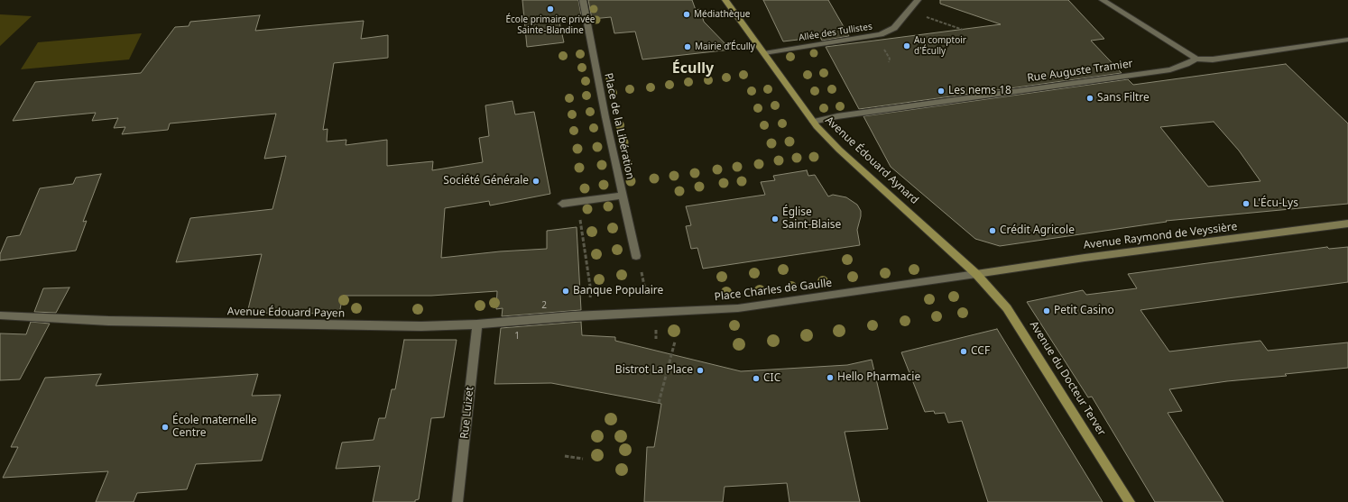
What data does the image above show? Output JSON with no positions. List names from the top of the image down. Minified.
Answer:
{"streets":{"main road":["Avenue Édouard Aynard","Avenue Raymond de Veyssière","Avenue du Docteur Terver"],"street":["Allée des Tullistes","Rue Auguste Tramier","Place de la Libération","Place Charles de Gaulle","Avenue Édouard Payen","Rue Luizet"]},"crossings":[["Allée des Tullistes","Avenue Édouard Aynard"],["Rue Auguste Tramier","Avenue Édouard Aynard"],["Avenue Édouard Aynard","Avenue Raymond de Veyssière"],["Avenue Édouard Aynard","Place Charles de Gaulle"],["Avenue Édouard Aynard","Avenue du Docteur Terver"],["Avenue Raymond de Veyssière","Place Charles de Gaulle"],["Avenue Raymond de Veyssière","Avenue du Docteur Terver"],["Place Charles de Gaulle","Avenue Édouard Payen"],["Place Charles de Gaulle","Avenue du Docteur Terver"],["Avenue Édouard Payen","Rue Luizet"]],"districts":["Écully"],"places":["École primaire privée Sainte-Blandine","Médiathèque","Au comptoir d'Écully","Mairie d’Écully","Les nems 18","Sans Filtre","Société Générale","L'Écu-Lys","Église Saint-Blaise","Crédit Agricole","Banque Populaire","Petit Casino","CCF","Bistrot La Place","Hello Pharmacie","CIC","École maternelle Centre"],"house_numbers":["2","1"]}
